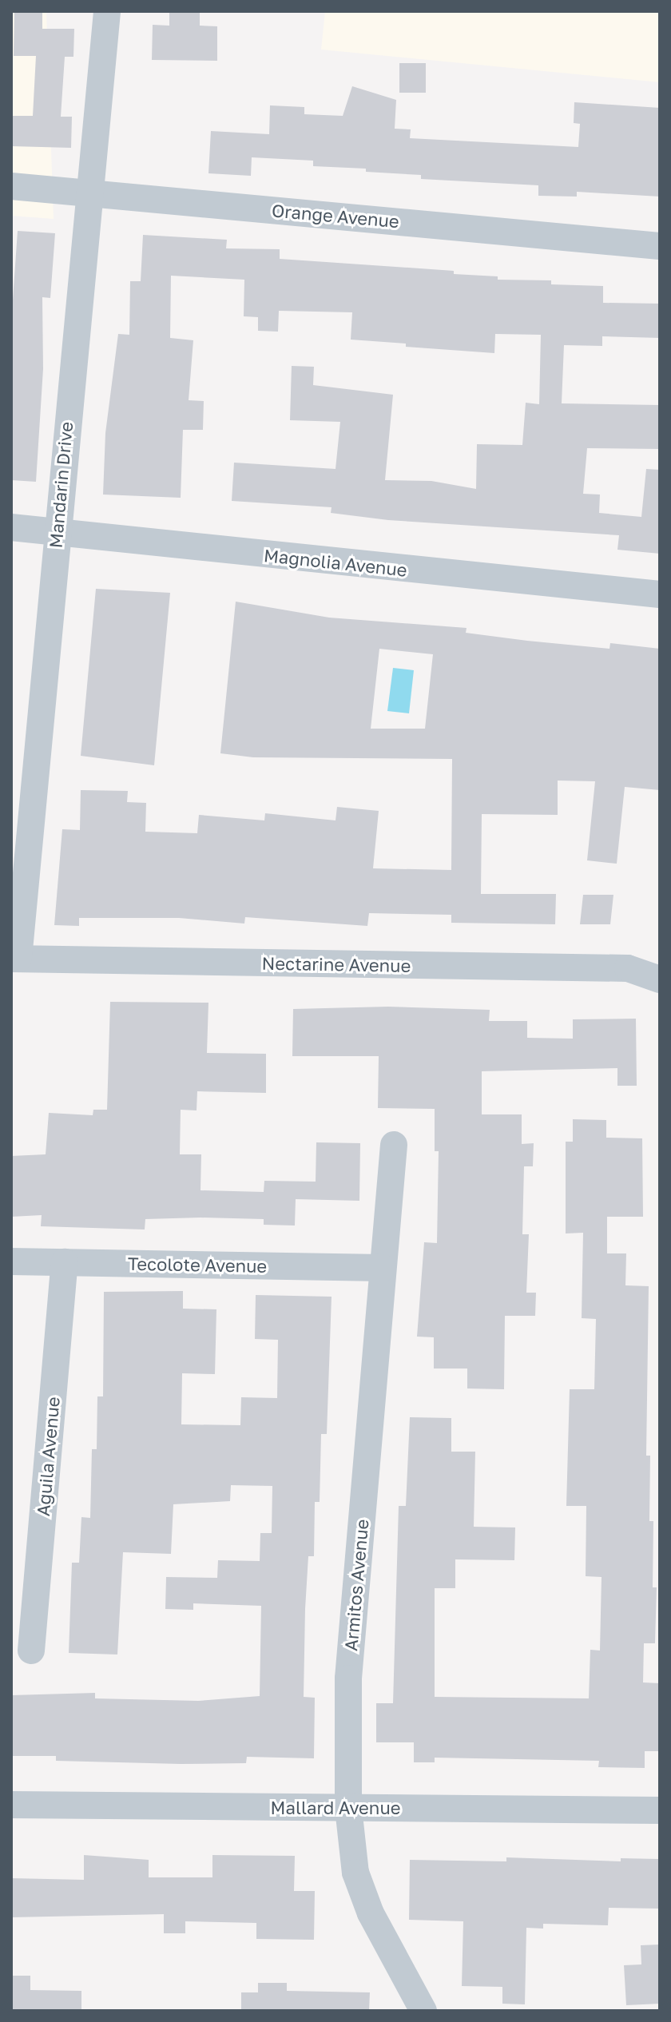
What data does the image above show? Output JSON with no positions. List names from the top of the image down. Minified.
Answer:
{"streets":{"street":["Orange Avenue","Mandarin Drive","Magnolia Avenue","Nectarine Avenue","Tecolote Avenue","Aguila Avenue","Armitos Avenue","Mallard Avenue"]},"crossings":[["Orange Avenue","Mandarin Drive"],["Mandarin Drive","Magnolia Avenue"],["Mandarin Drive","Nectarine Avenue"],["Tecolote Avenue","Aguila Avenue"],["Tecolote Avenue","Armitos Avenue"],["Armitos Avenue","Mallard Avenue"]]}
